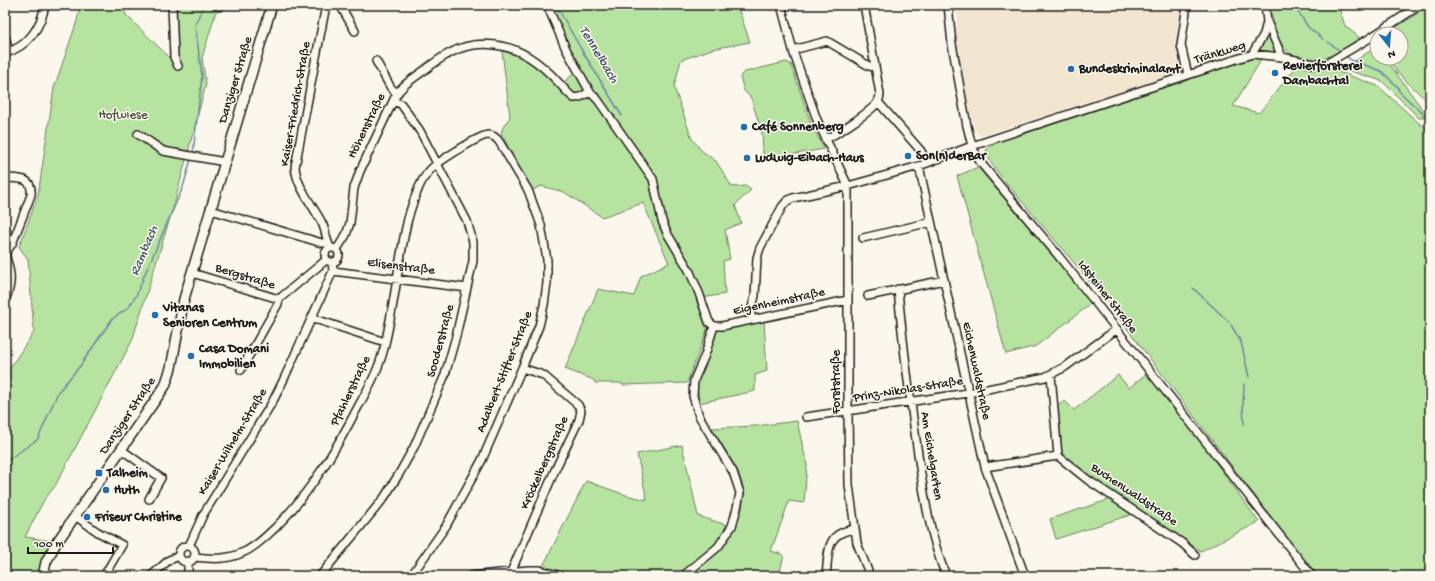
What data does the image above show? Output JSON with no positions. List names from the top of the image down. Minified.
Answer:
{"streets":{"main road":["Danziger Straße"],"street":["Tränkweg","Kaiser-Friedrich-Straße","Höhenstraße","Elisenstraße","Bergstraße","Idsteiner Straße","Eigenheimstraße","Sooderstraße","Eichenwaldstraße","Adalbert-Stifter-Straße","Forststraße","Prinz-Nikolas-Straße","Pfahlerstraße","Kaiser-Wilhelm-Straße","Am Eichelgarten","Kröckelbergstraße","Buchenwaldstraße"]},"crossings":[["Tränkweg","Idsteiner Straße"],["Tränkweg","Eigenheimstraße"],["Tränkweg","Eichenwaldstraße"],["Tränkweg","Forststraße"],["Danziger Straße","Bergstraße"],["Kaiser-Friedrich-Straße","Höhenstraße"],["Kaiser-Friedrich-Straße","Bergstraße"],["Höhenstraße","Bergstraße"],["Höhenstraße","Sooderstraße"],["Elisenstraße","Sooderstraße"],["Elisenstraße","Pfahlerstraße"],["Elisenstraße","Kaiser-Wilhelm-Straße"],["Idsteiner Straße","Prinz-Nikolas-Straße"],["Eigenheimstraße","Forststraße"],["Sooderstraße","Pfahlerstraße"],["Eichenwaldstraße","Prinz-Nikolas-Straße"],["Adalbert-Stifter-Straße","Pfahlerstraße"],["Adalbert-Stifter-Straße","Kröckelbergstraße"],["Forststraße","Prinz-Nikolas-Straße"],["Prinz-Nikolas-Straße","Am Eichelgarten"],["Pfahlerstraße","Kaiser-Wilhelm-Straße"]],"water":["Tennelbach","Rambach"],"parks":["Hofwiese"],"places":{"other":["Bundeskriminalamt","Revierförsterei Dambachtal","Café Sonnenberg","Son(n)derBar","Ludwig-Eibach-Haus","Vitanas Senioren Centrum","Casa Domani Immobilien","Huth","Friseur Christine"],"transit":["Talheim"]},"scale_bar":"100 m","north":"bottom"}
